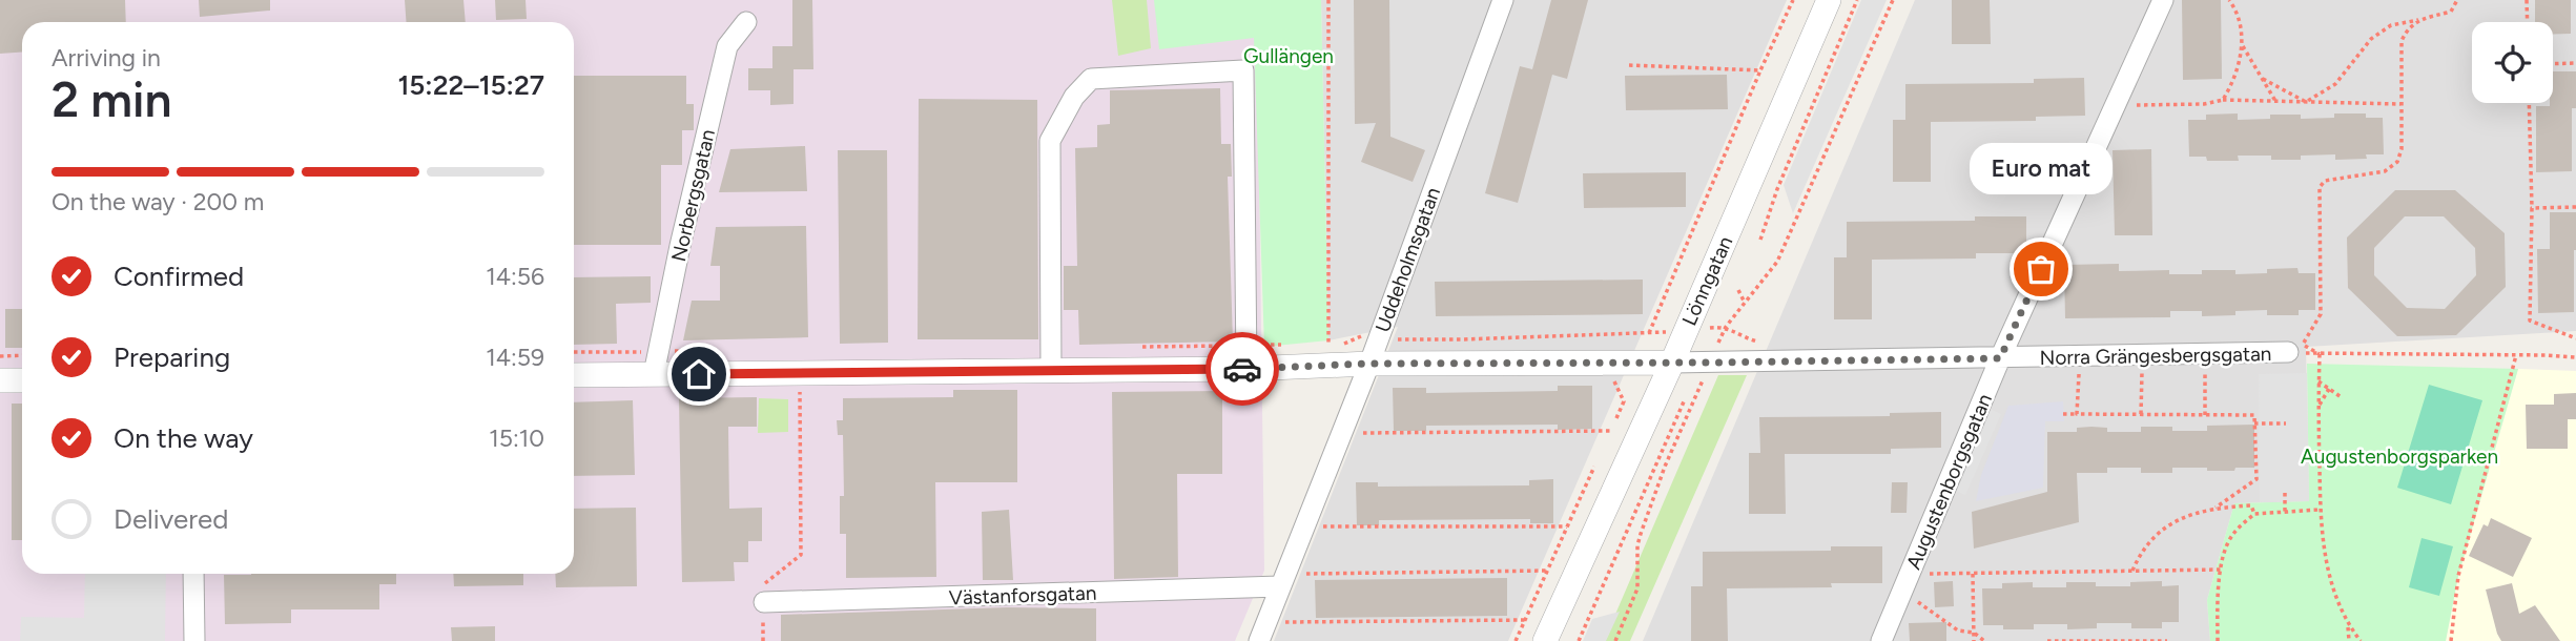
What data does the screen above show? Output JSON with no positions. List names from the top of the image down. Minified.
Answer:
{"streets":{"street":["Norbergsgatan","Uddeholmsgatan","Lönngatan","Norra Grängesbergsgatan","Augustenborgsgatan","Västanforsgatan"]},"crossings":[["Norbergsgatan","Norra Grängesbergsgatan"],["Uddeholmsgatan","Norra Grängesbergsgatan"],["Uddeholmsgatan","Västanforsgatan"],["Lönngatan","Norra Grängesbergsgatan"],["Norra Grängesbergsgatan","Augustenborgsgatan"]],"parks":["Gullängen","Augustenborgsparken"],"places":["Euro mat"],"page":{"heading":["2 min","Arriving in","15:22–15:27"],"bubble":"Euro mat","bar":"On the way · 200 m","list":[["Confirmed","14:56"],["Preparing","14:59"],["On the way","15:10"],"Delivered"]}}
